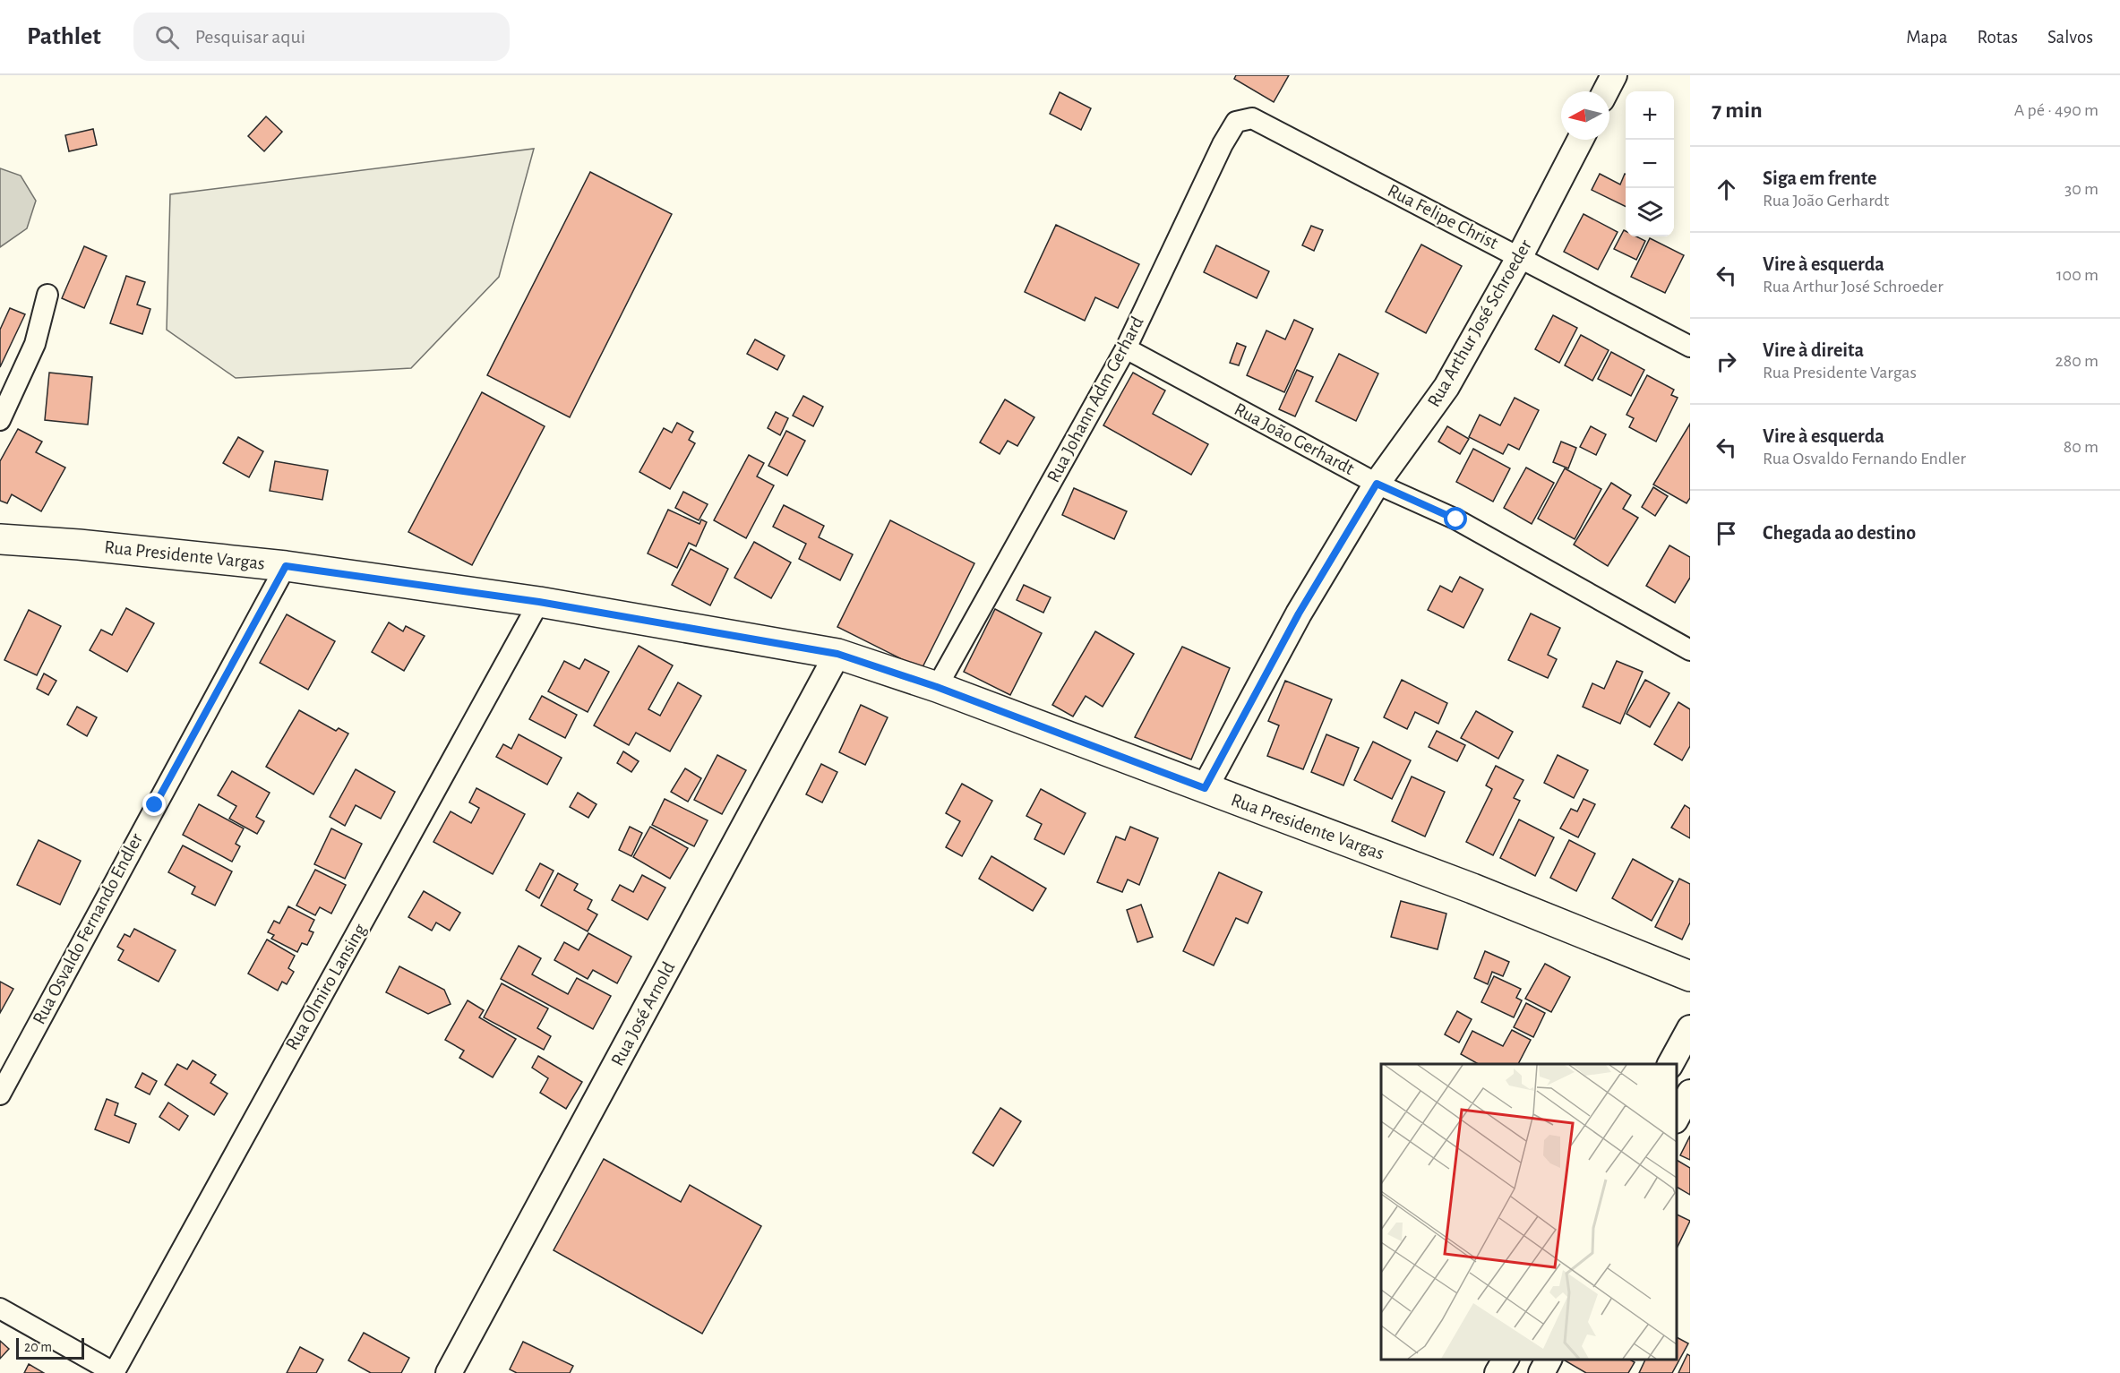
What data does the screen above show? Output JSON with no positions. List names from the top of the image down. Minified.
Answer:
{"streets":{"main road":["Rua Presidente Vargas"],"street":["Rua Felipe Christ","Rua Arthur José Schroeder","Rua Johann Adm Gerhard","Rua João Gerhardt","Rua Osvaldo Fernando Endler","Rua Olmiro Lansing","Rua José Arnold"]},"crossings":[["Rua Felipe Christ","Rua Arthur José Schroeder"],["Rua Felipe Christ","Rua Johann Adm Gerhard"],["Rua Arthur José Schroeder","Rua João Gerhardt"],["Rua Arthur José Schroeder","Rua Presidente Vargas"],["Rua Johann Adm Gerhard","Rua João Gerhardt"],["Rua Johann Adm Gerhard","Rua Presidente Vargas"],["Rua Presidente Vargas","Rua Osvaldo Fernando Endler"],["Rua Presidente Vargas","Rua Olmiro Lansing"],["Rua Presidente Vargas","Rua José Arnold"]],"scale_bar":"20 m","north":"left","page":{"header":"Pathlet","search":"Pesquisar aqui","nav":["Mapa","Rotas","Salvos"],"heading":["7 min","A pé · 490 m"],"map_buttons":["+","−"],"list":[["Siga em frente","Rua João Gerhardt","30 m"],["Vire à esquerda","Rua Arthur José Schroeder","100 m"],["Vire à direita","Rua Presidente Vargas","280 m"],["Vire à esquerda","Rua Osvaldo Fernando Endler","80 m"],"Chegada ao destino"],"scale":"20 m"}}
